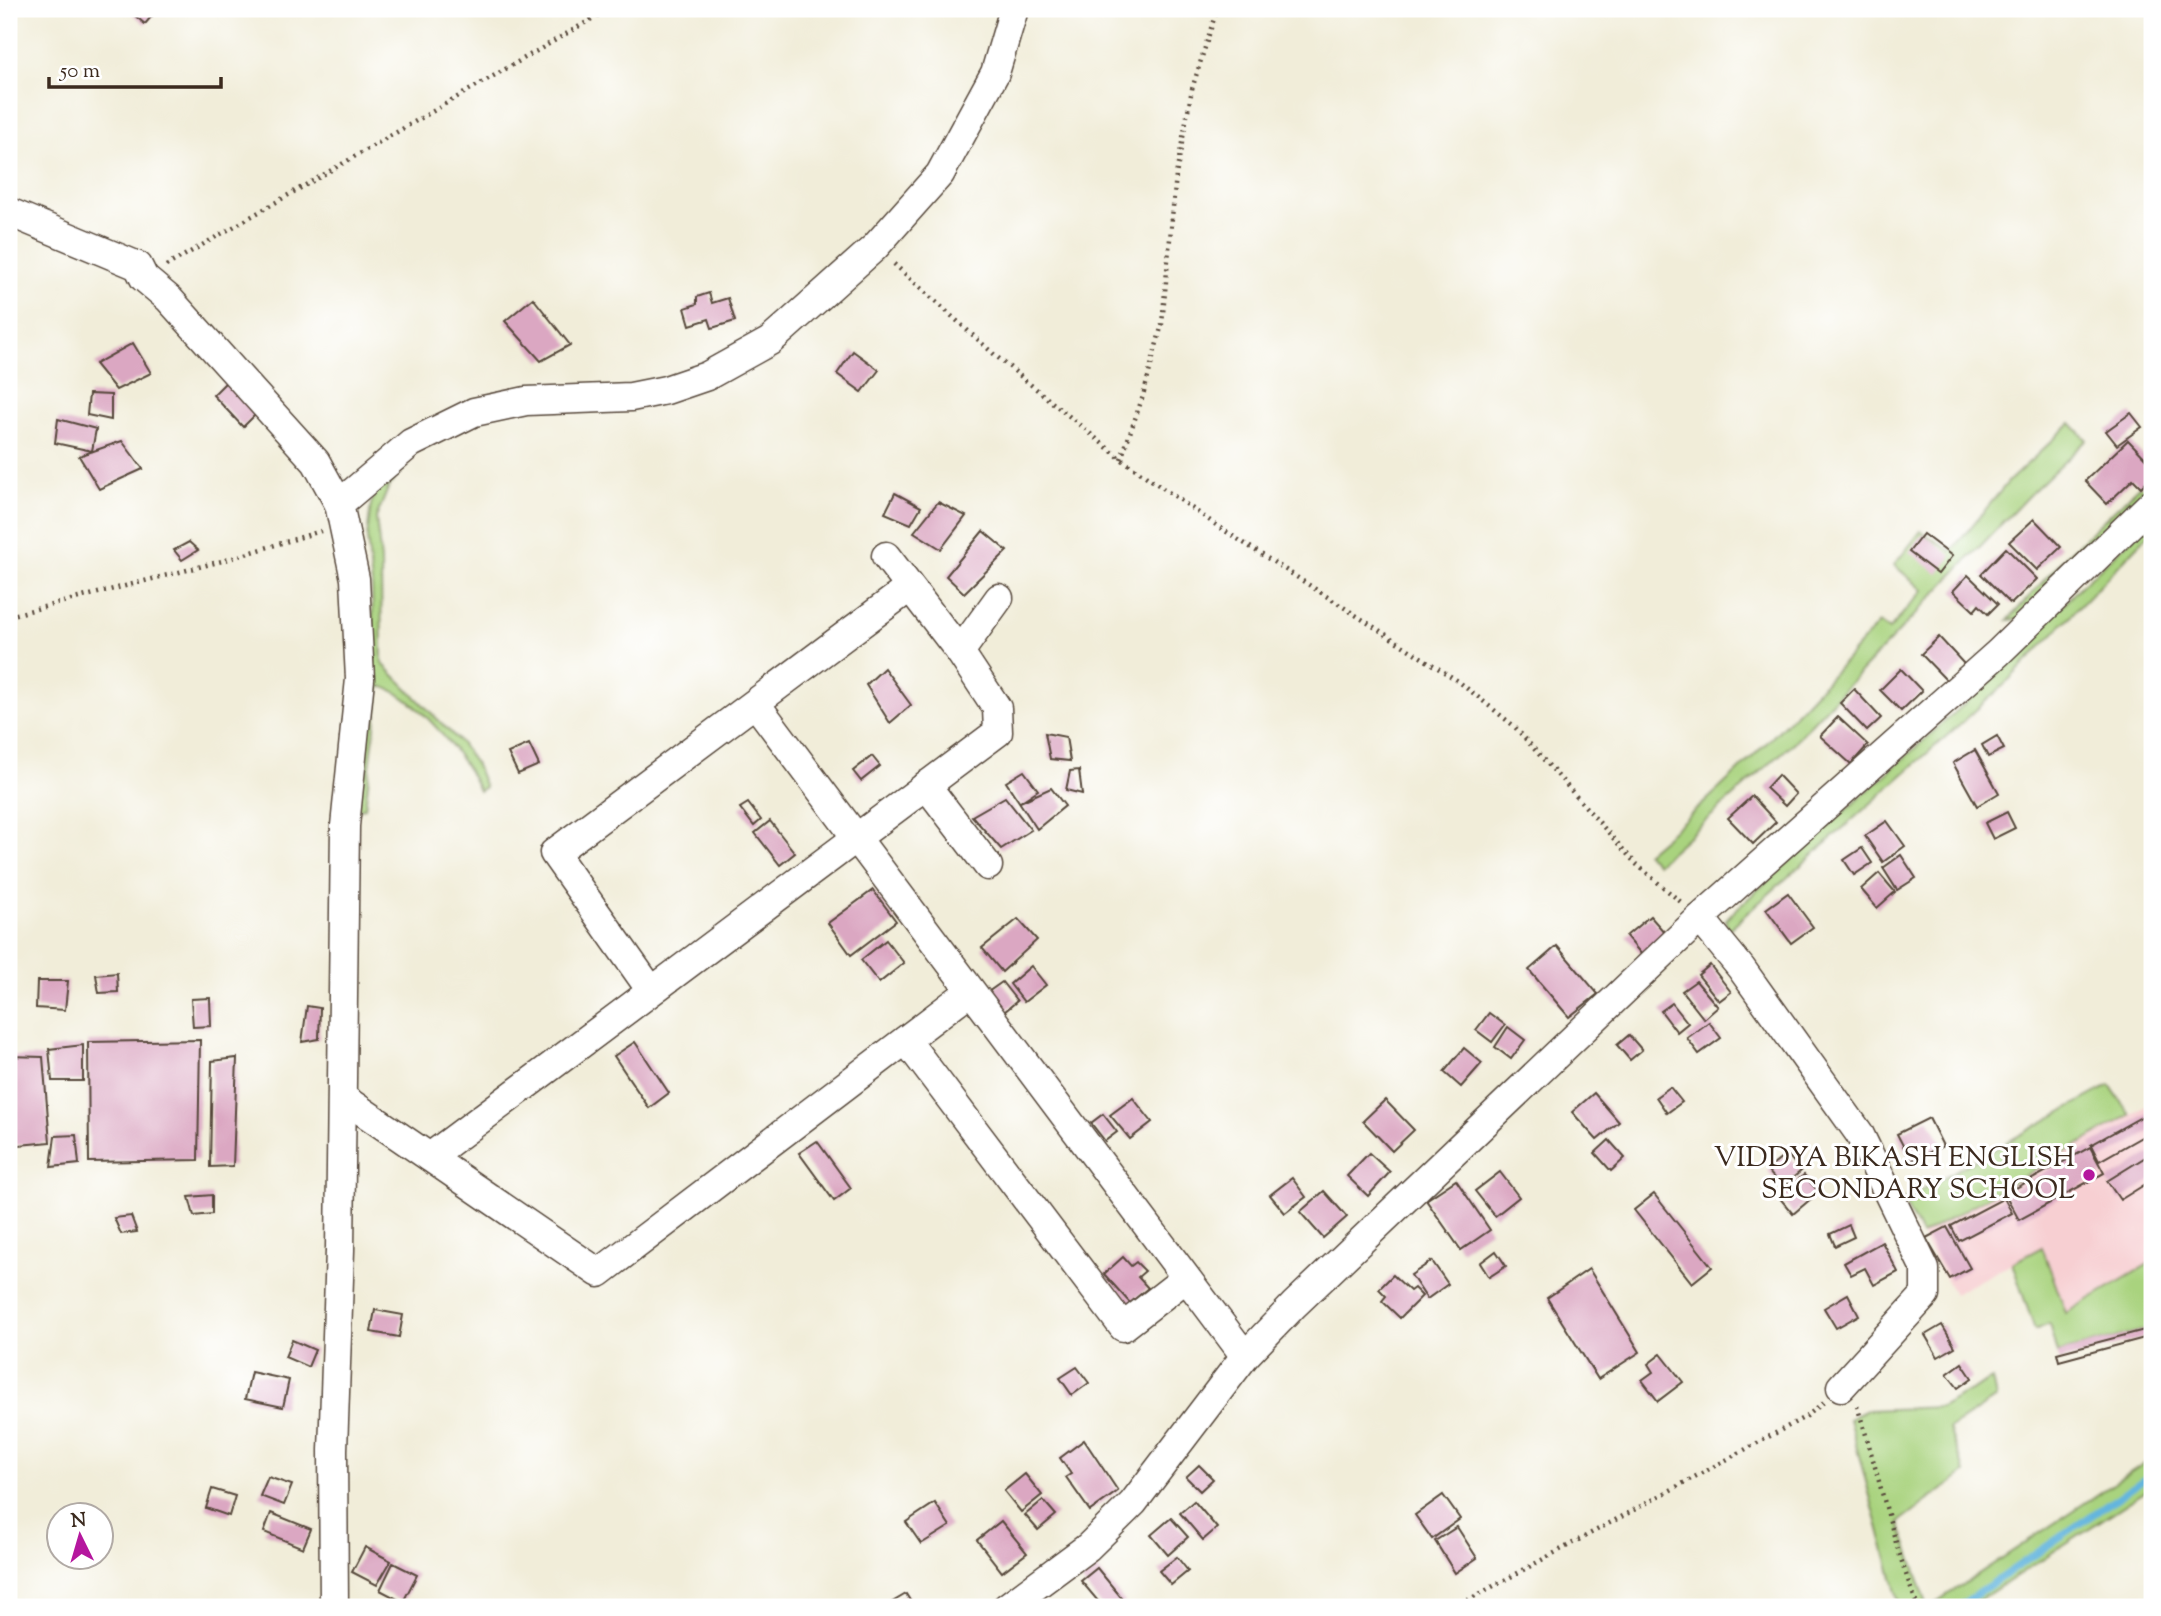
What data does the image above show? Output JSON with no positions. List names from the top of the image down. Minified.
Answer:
{"places":["VIDDYA BIKASH ENGLISH SECONDARY SCHOOL"],"scale_bar":"50 m","north":"top"}
